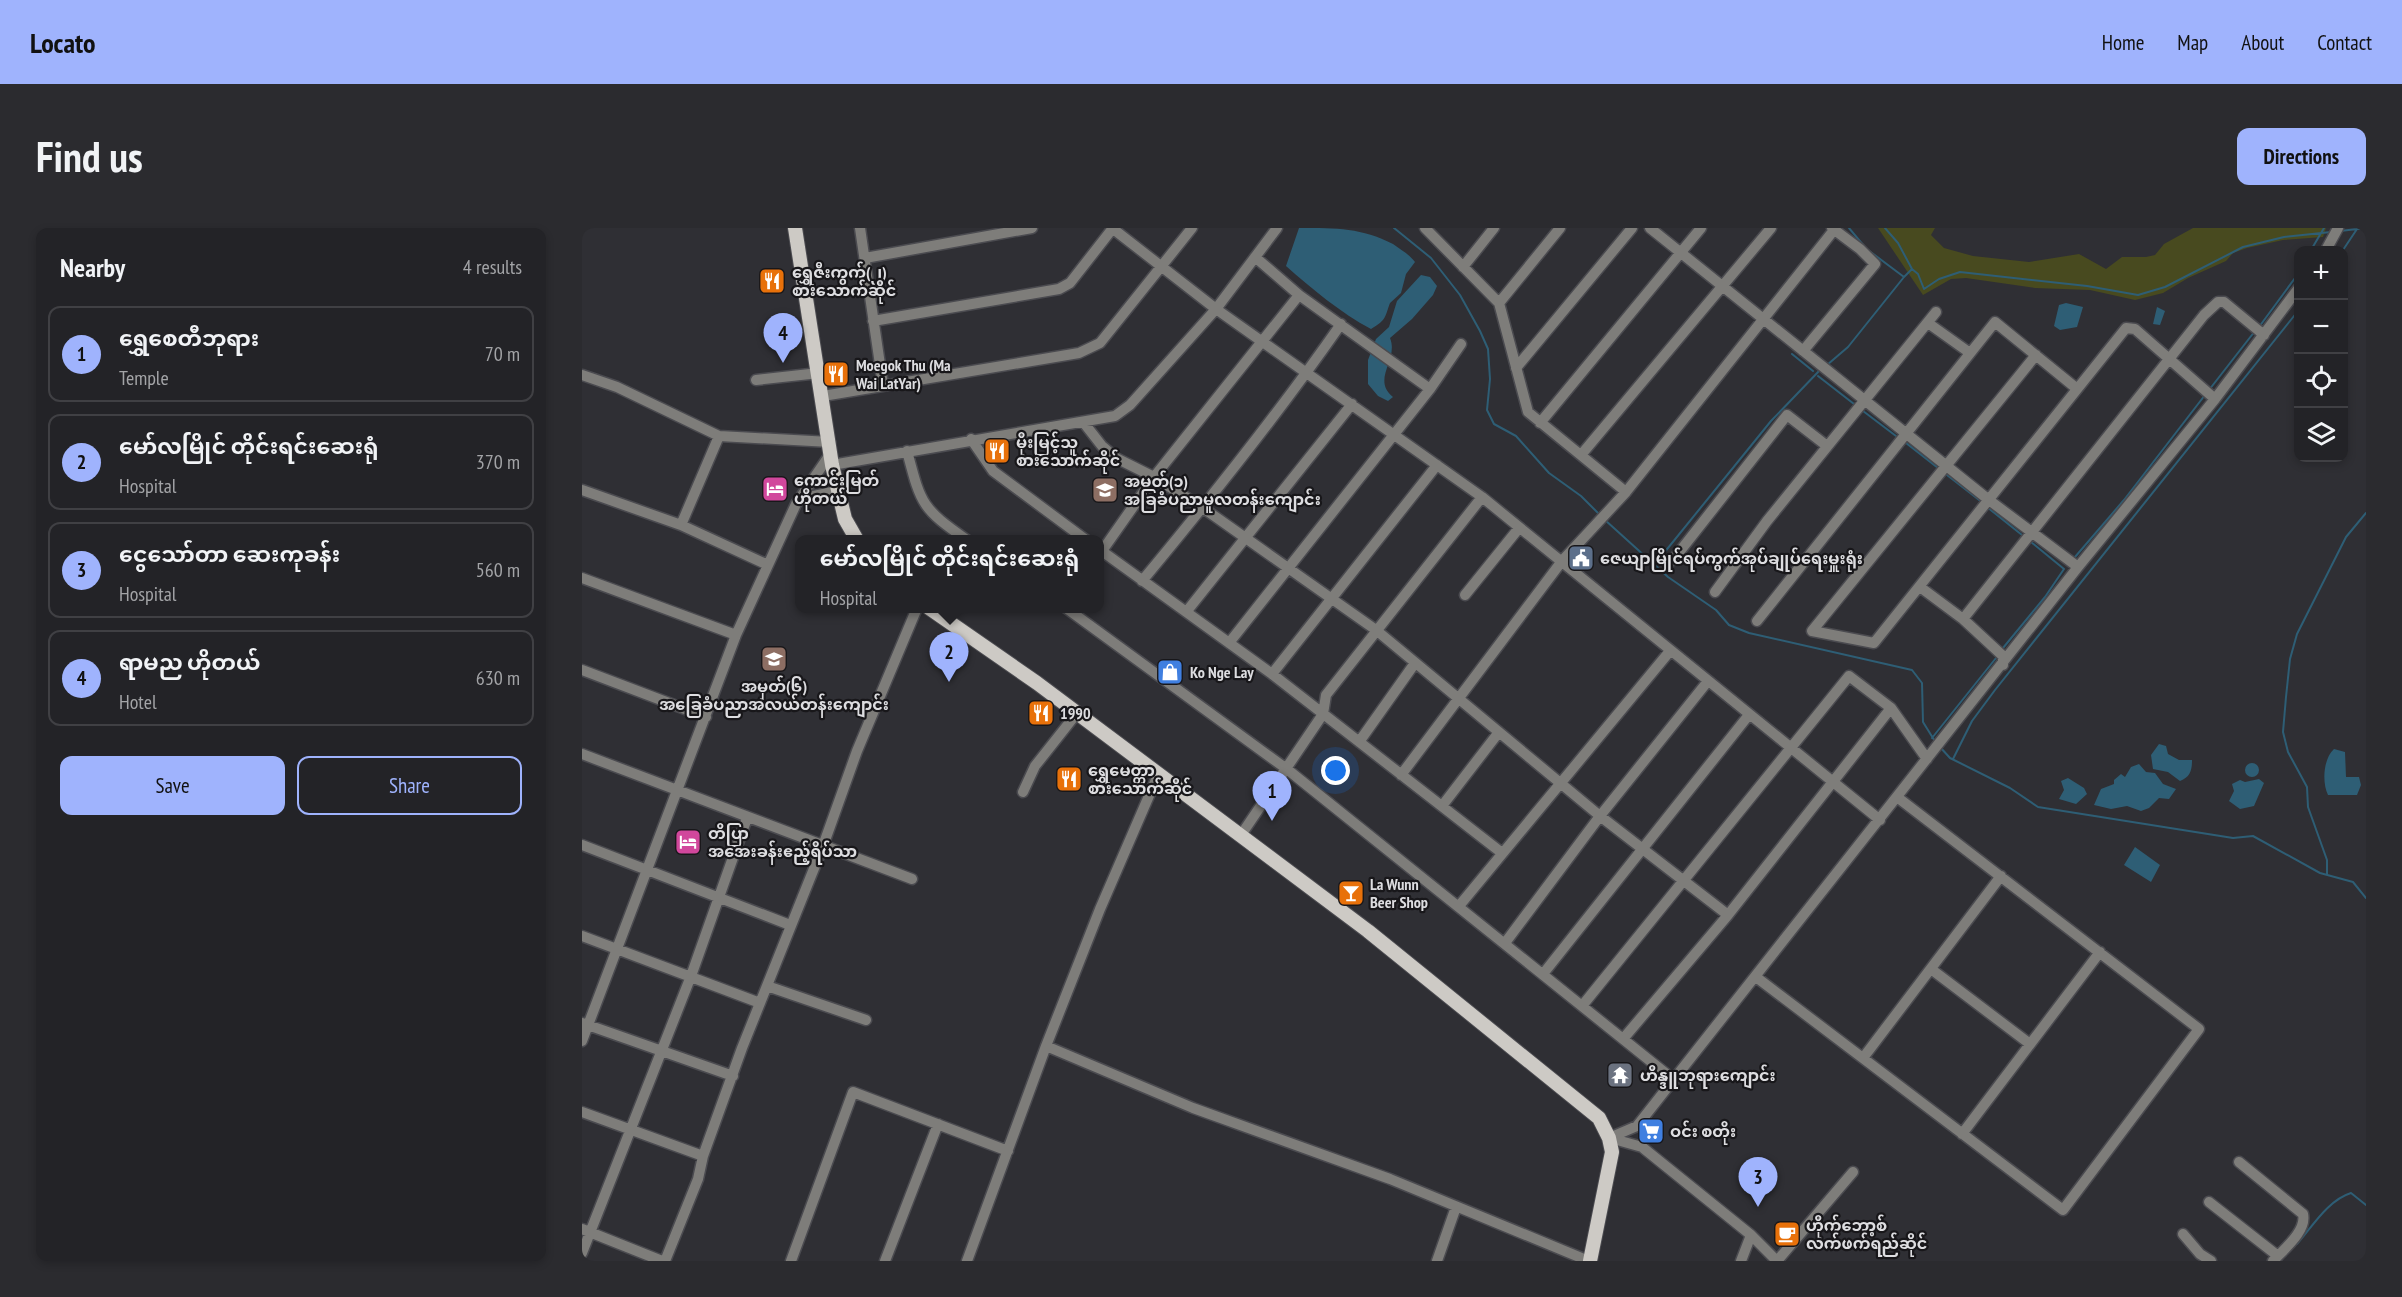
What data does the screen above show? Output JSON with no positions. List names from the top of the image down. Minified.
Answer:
{"places":{"restaurant":["ရွှေဇီးကွက်(၂) စားသောက်ဆိုင်","Moegok Thu (Ma Wai LatYar)","မိုးမြင့်သူ စားသောက်ဆိုင်","1990","ရွှေမေတ္တာ စားသောက်ဆိုင်"],"hotel":["ကောင်းမြတ် ဟိုတယ်","တိပြာ အအေးခန်းဧည့်ရိပ်သာ"],"school or university":["အမှတ်(၁) အခြခံပညာမူလတန်းကျောင်း","အမှတ်(၆) အခြေခံပညာအလယ်တန်းကျောင်း"],"public building":["ဇေယျာမြိုင်ရပ်ကွက်အုပ်ချုပ်ရေးမှူးရုံး"],"shop":["Ko Nge Lay"],"bar":["La Wunn Beer Shop"],"temple":["ဟိန္ဒူဘုရားကျောင်း"],"supermarket":["ဝင်း စတိုး"],"cafe":["ဟိုက်ဘော့စ် လက်ဖက်ရည်ဆိုင်"]},"page":{"header":"Locato","nav":["Home","Map","About","Contact"],"buttons":["Directions",["Save","Share"]],"title":"Find us","heading":["Nearby","4 results"],"map_buttons":["+","−"],"list":[{"mark":"1","name":"ရွှေစေတီဘုရား","note":"Temple","value":"70 m"},{"mark":"2","name":"မော်လမြိုင် တိုင်းရင်းဆေးရုံ","note":"Hospital","value":"370 m"},{"mark":"3","name":"ငွေသော်တာ ဆေးကုခန်း","note":"Hospital","value":"560 m"},{"mark":"4","name":"ရာမည ဟိုတယ်","note":"Hotel","value":"630 m"}],"pins":["4","2","1","3"],"popup":["မော်လမြိုင် တိုင်းရင်းဆေးရုံ","Hospital"]}}
